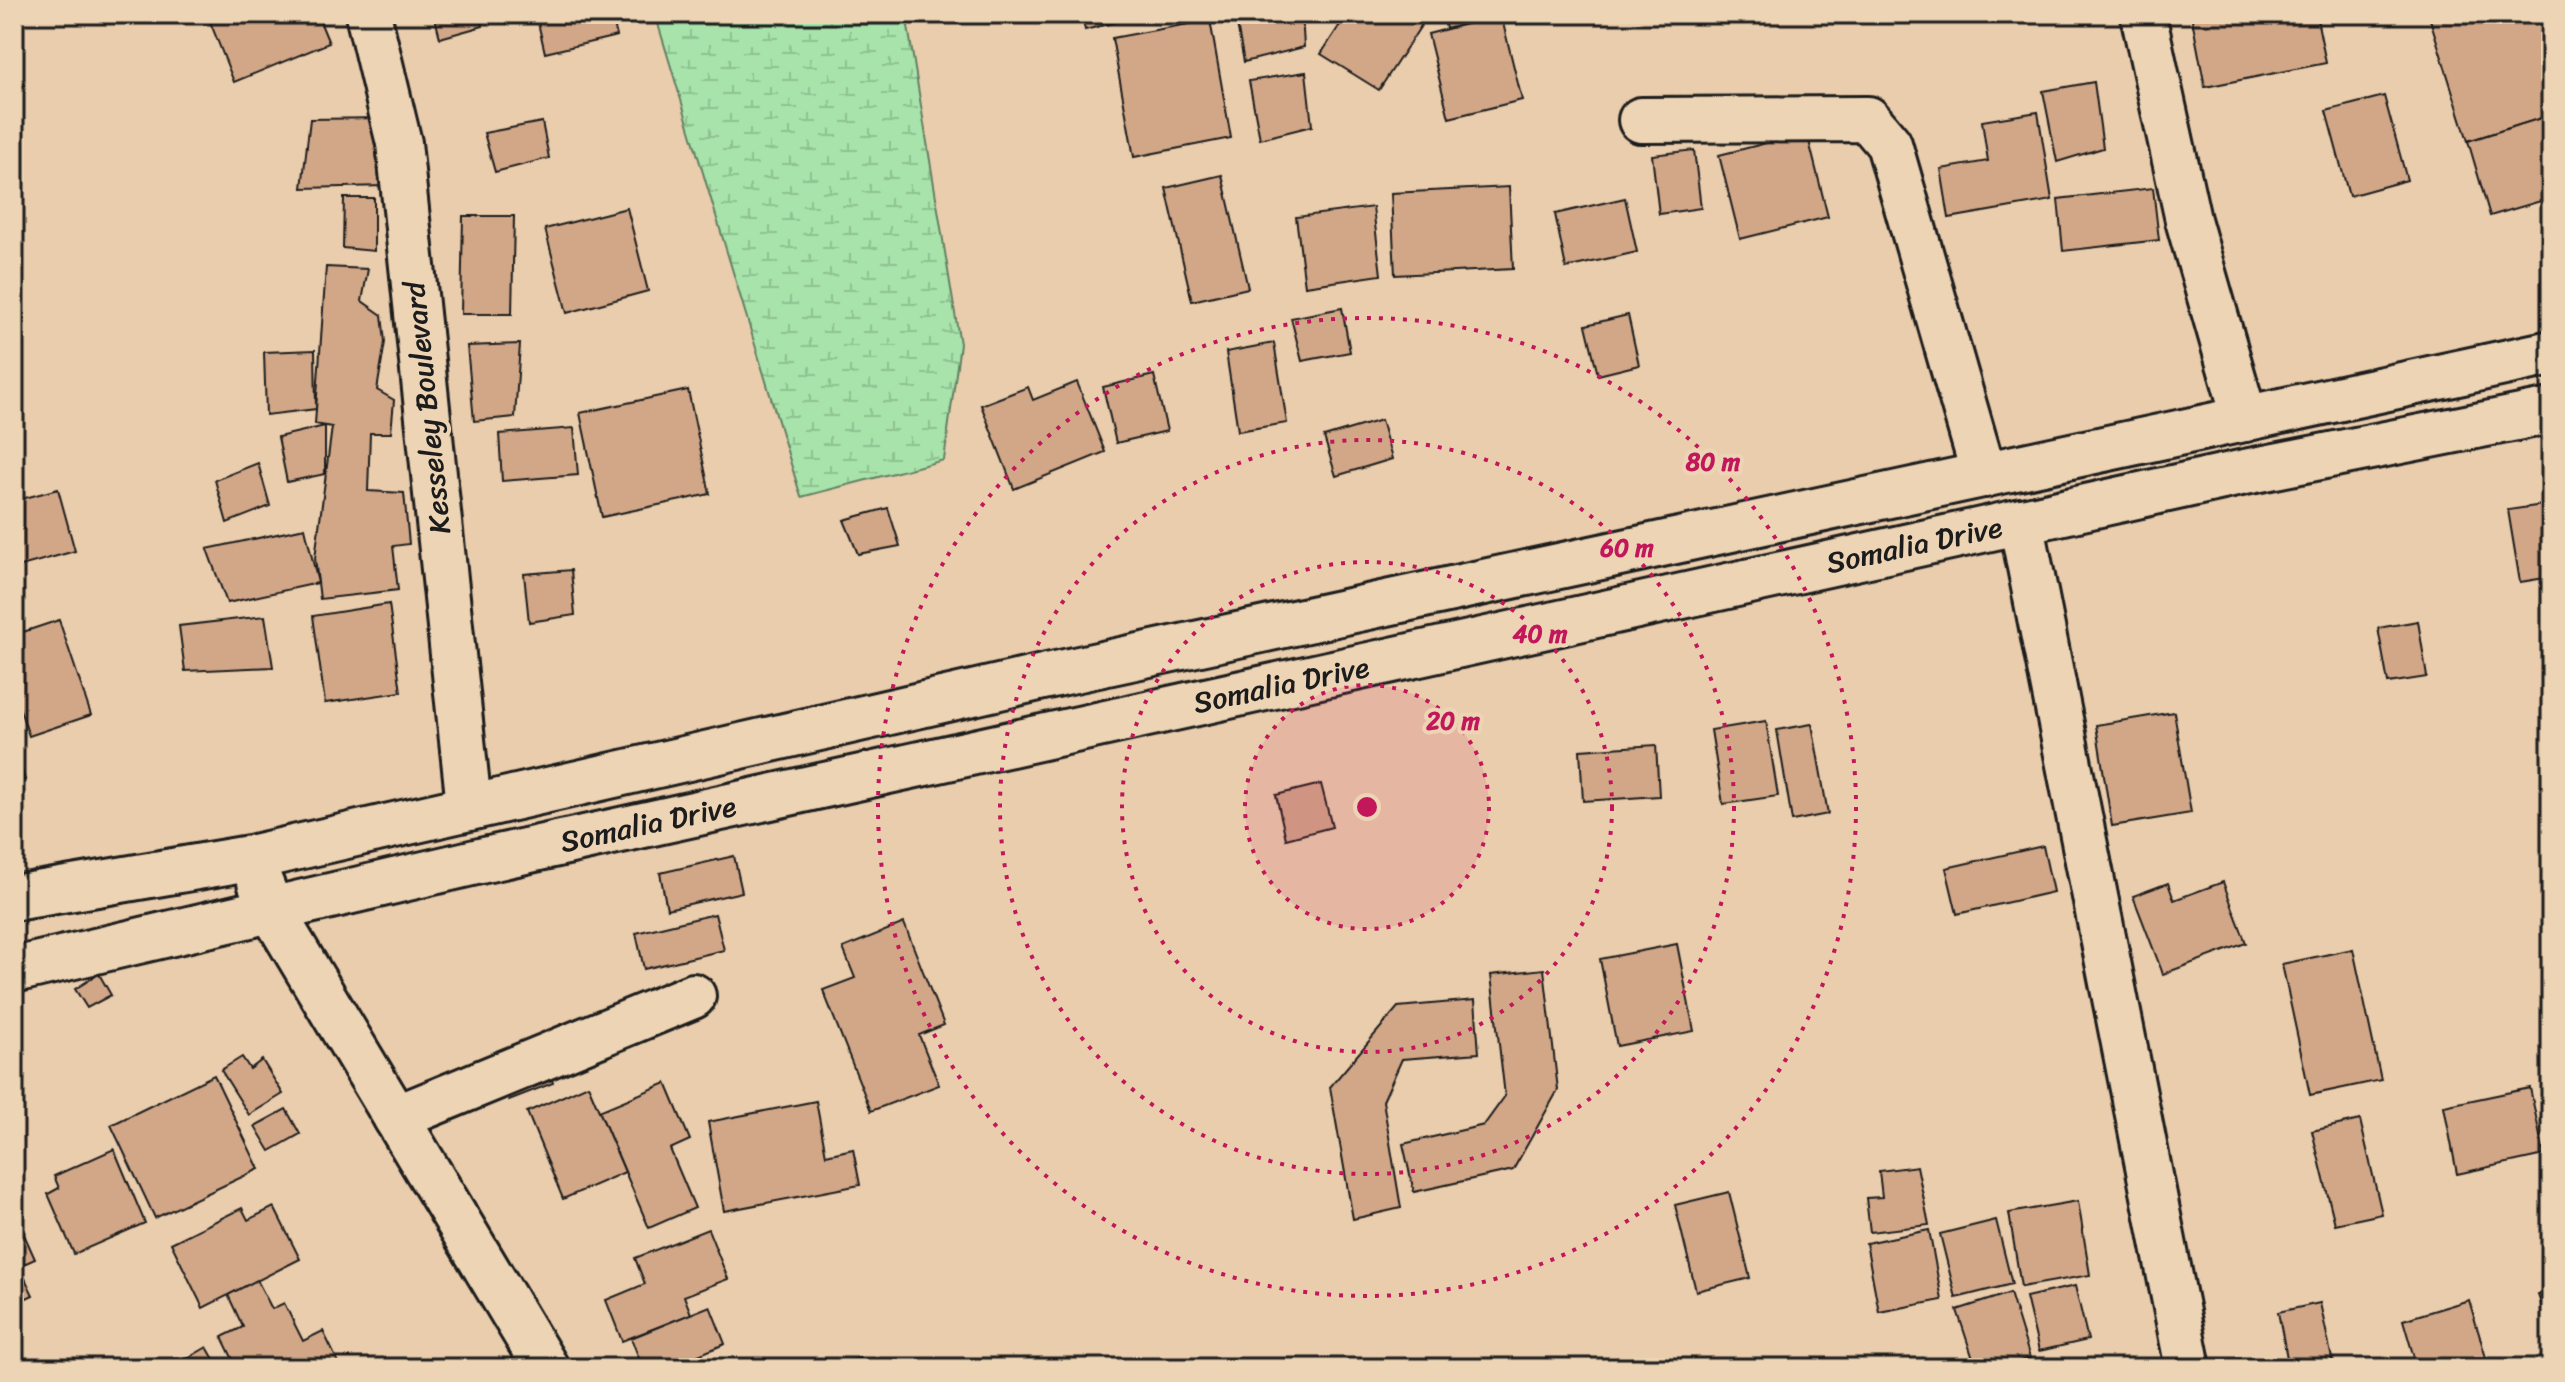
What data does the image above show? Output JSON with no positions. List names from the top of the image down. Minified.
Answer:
{"streets":{"main road":["Kesseley Boulevard","Somalia Drive"]},"crossings":[["Kesseley Boulevard","Somalia Drive"]],"rings":["80 m","60 m","40 m","20 m"]}
